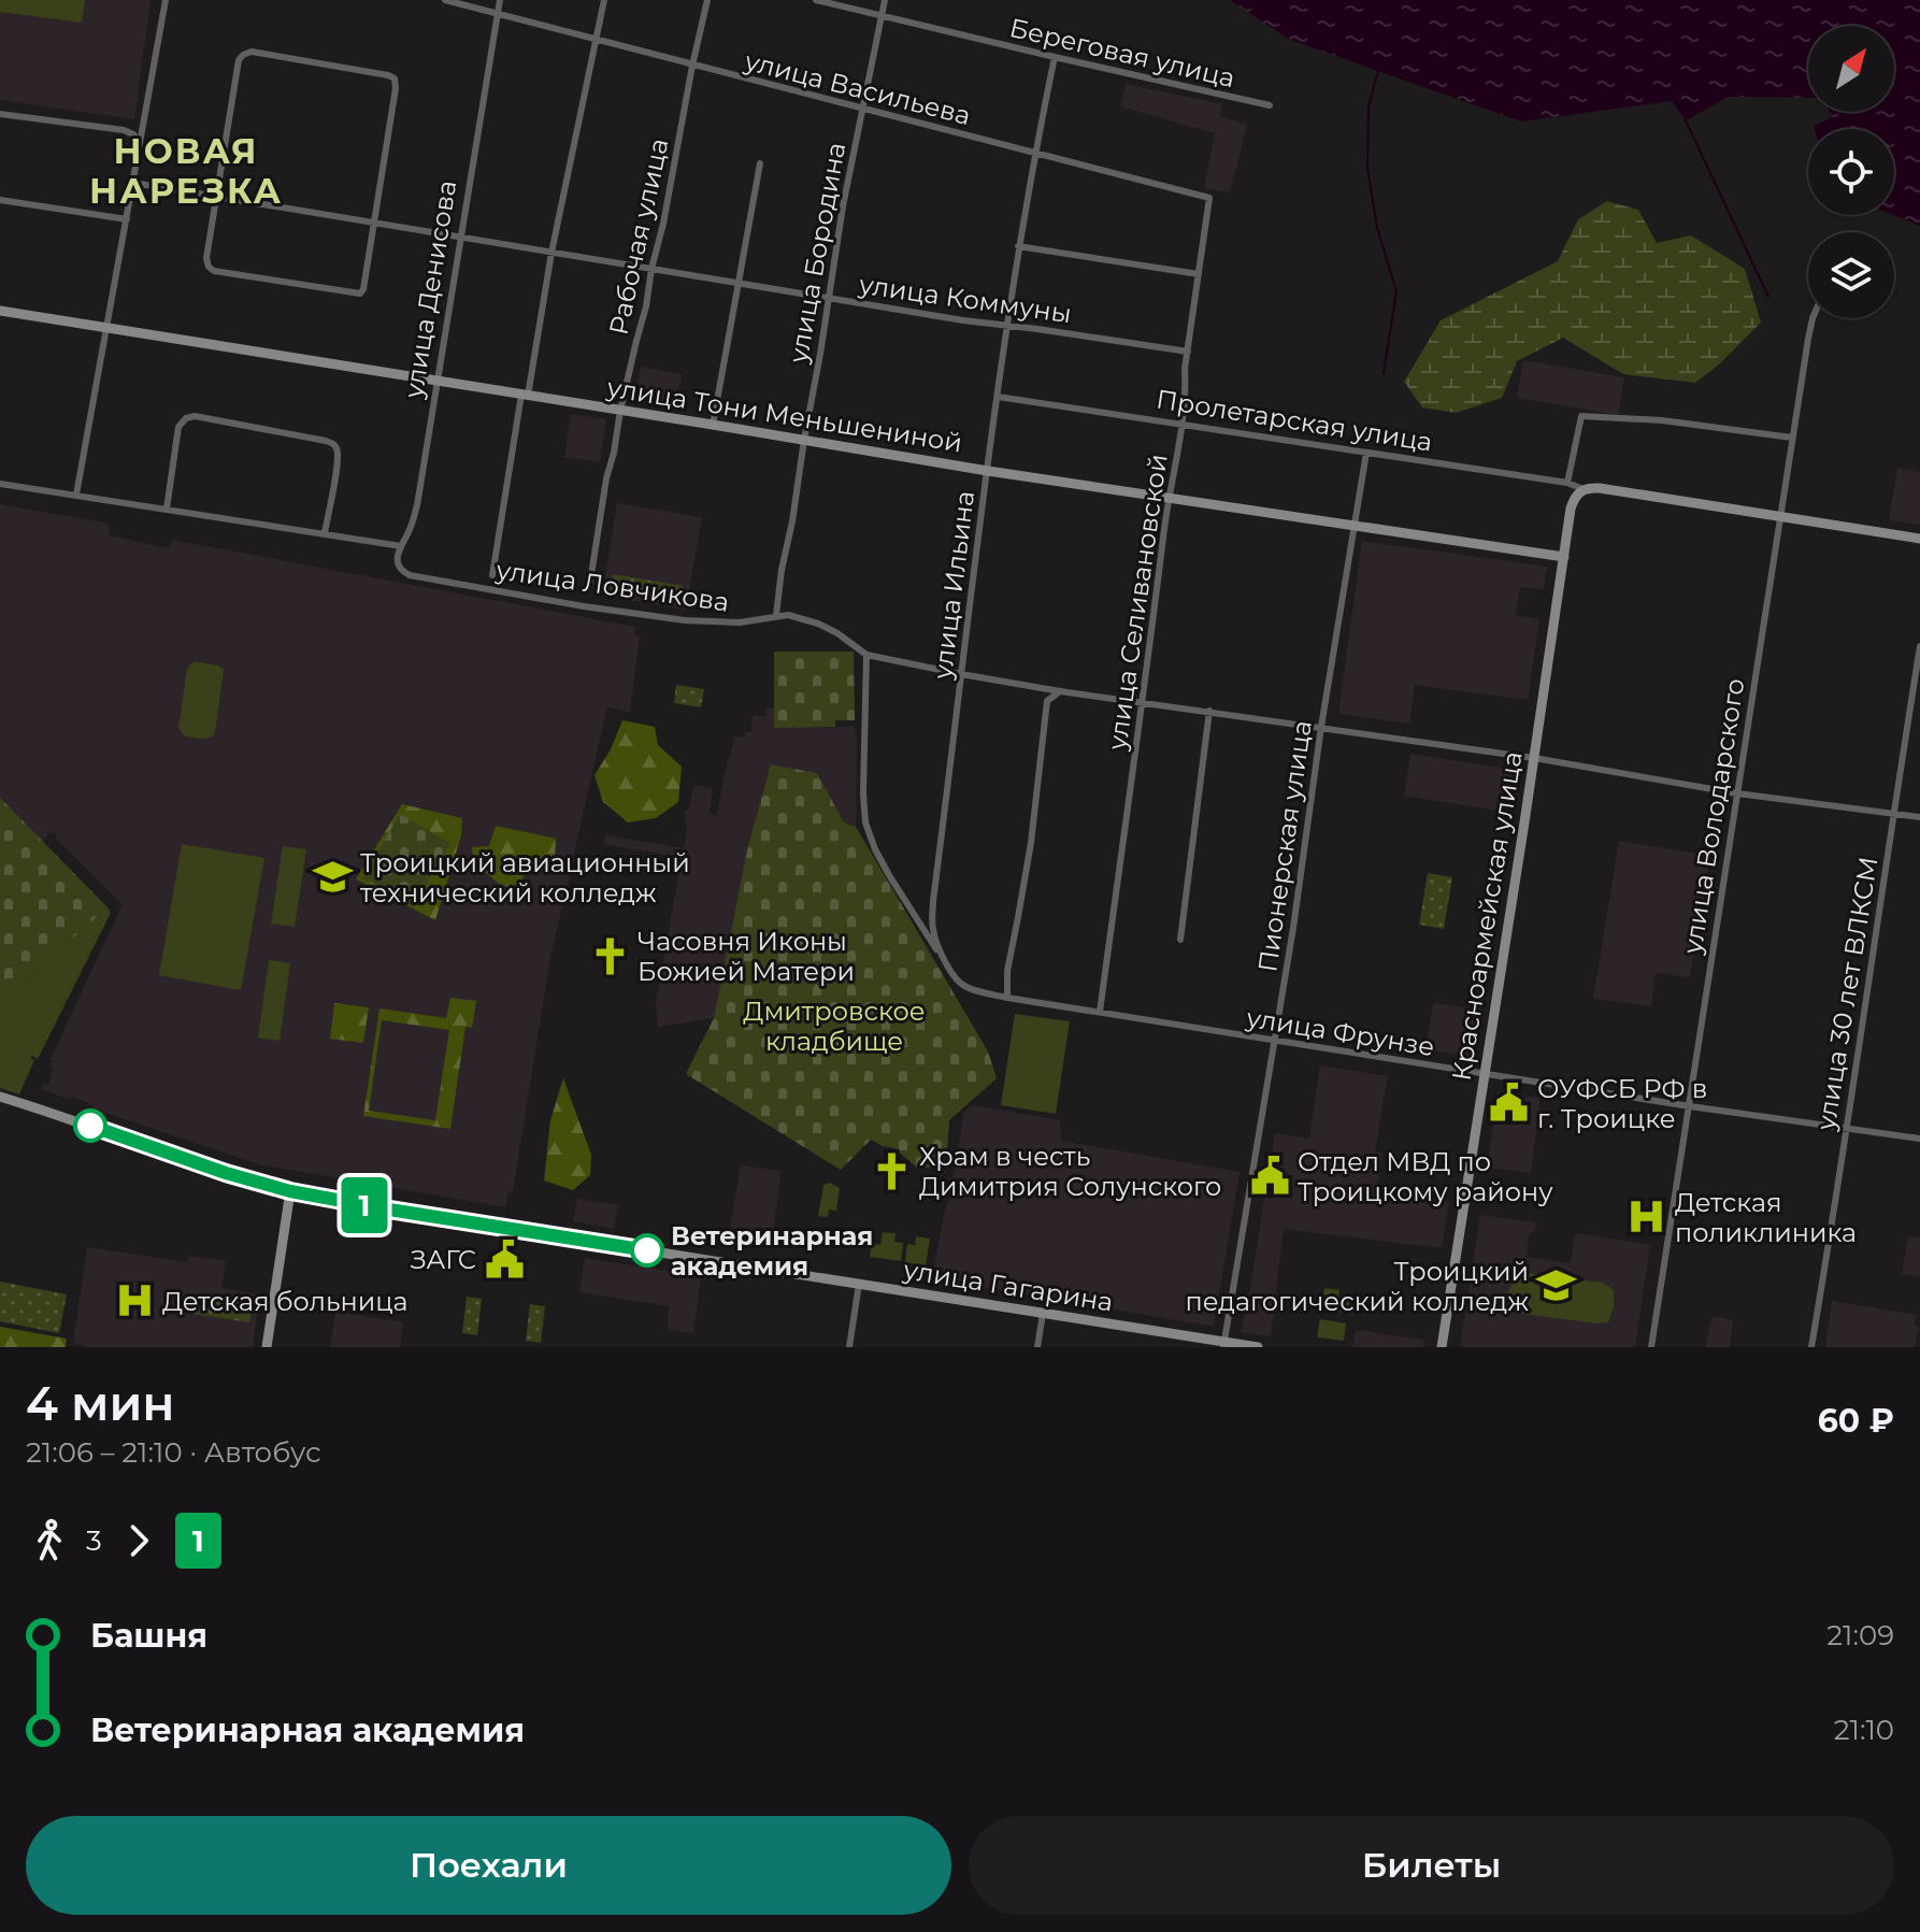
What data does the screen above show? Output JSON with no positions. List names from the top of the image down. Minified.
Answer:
{"streets":{"street":["Береговая улица","улица Васильева","Рабочая улица","улица Бородина","улица Денисова","улица Коммуны","улица Тони Меньшениной","Пролетарская улица","улица Ильина","улица Ловчикова","улица Селивановской","улица Володарского","Пионерская улица","Красноармейская улица","улица 30 лет ВЛКСМ","улица Фрунзе","улица Гагарина"]},"crossings":[["Береговая улица","улица Бородина"],["Береговая улица","улица Ильина"],["улица Васильева","Рабочая улица"],["улица Васильева","улица Бородина"],["улица Васильева","улица Денисова"],["улица Васильева","улица Ильина"],["улица Васильева","улица Селивановской"],["Рабочая улица","улица Коммуны"],["Рабочая улица","улица Тони Меньшениной"],["улица Бородина","улица Коммуны"],["улица Бородина","улица Тони Меньшениной"],["улица Бородина","улица Ловчикова"],["улица Денисова","улица Коммуны"],["улица Денисова","улица Тони Меньшениной"],["улица Денисова","улица Ловчикова"],["улица Коммуны","улица Ильина"],["улица Коммуны","улица Селивановской"],["улица Тони Меньшениной","улица Ильина"],["улица Тони Меньшениной","улица Селивановской"],["улица Тони Меньшениной","Пионерская улица"],["улица Тони Меньшениной","Красноармейская улица"],["Пролетарская улица","улица Ильина"],["Пролетарская улица","улица Селивановской"],["Пролетарская улица","улица Володарского"],["Пролетарская улица","Пионерская улица"],["Пролетарская улица","Красноармейская улица"],["улица Ильина","улица Ловчикова"],["улица Ильина","улица Фрунзе"],["улица Ловчикова","улица Селивановской"],["улица Ловчикова","улица Володарского"],["улица Ловчикова","Пионерская улица"],["улица Ловчикова","Красноармейская улица"],["улица Ловчикова","улица 30 лет ВЛКСМ"],["улица Селивановской","улица Фрунзе"],["улица Володарского","улица Фрунзе"],["Пионерская улица","улица Фрунзе"],["Пионерская улица","улица Гагарина"],["Красноармейская улица","улица Фрунзе"],["улица 30 лет ВЛКСМ","улица Фрунзе"]],"districts":["НОВАЯ НАРЕЗКА"],"parks":["Дмитровское кладбище"],"places":{"school or university":["Троицкий авиационный технический колледж","Троицкий педагогический колледж"],"church":["Часовня Иконы Божией Матери","Храм в честь Димитрия Солунского"],"public building":["ОУФСБ РФ в г. Троицке","Отдел МВД по Троицкому району","ЗАГС"],"hospital":["Детская поликлиника","Детская больница"],"other":["Ветеринарная академия"]},"lines":["bus line 1"],"north":"top right","page":{"on_map":"1","heading":["4 мин","21:06 – 21:10 · Автобус","60 ₽"],"legs":["3","1"],"list":[{"name":"Башня","value":"21:09"},{"name":"Ветеринарная академия","value":"21:10"}],"buttons":["Поехали","Билеты"]}}
